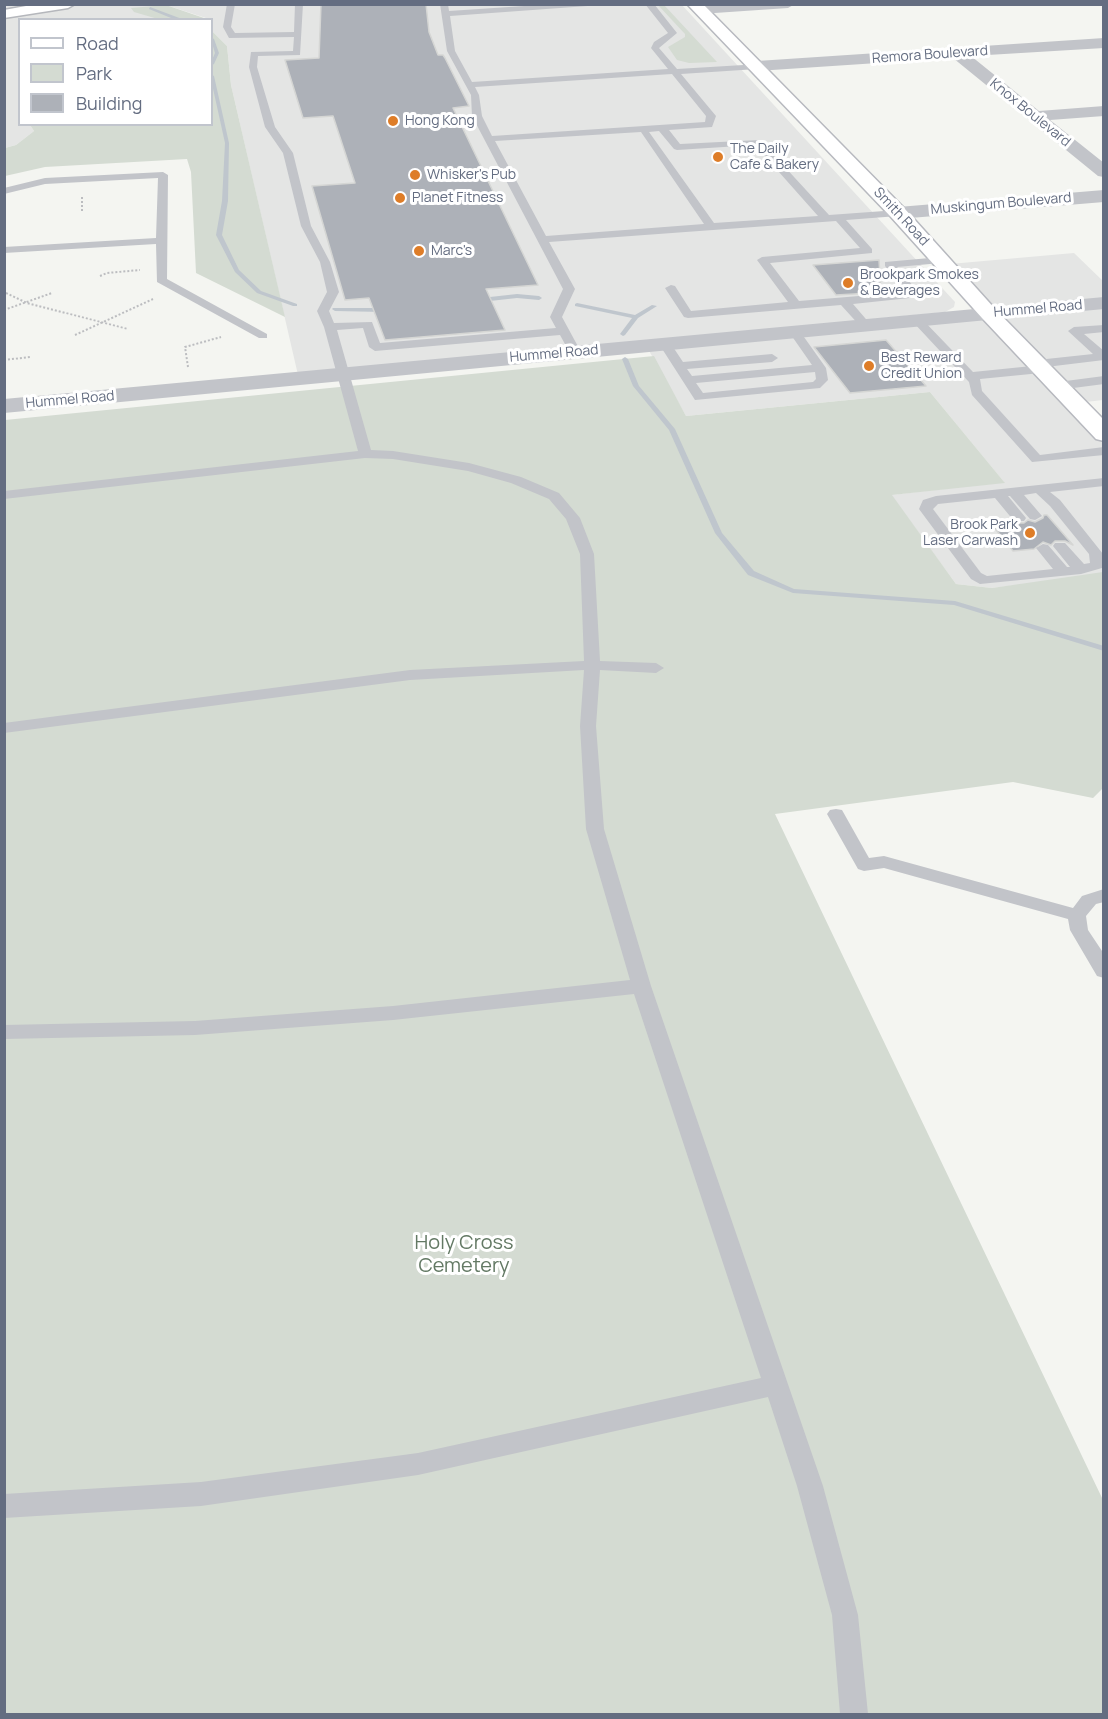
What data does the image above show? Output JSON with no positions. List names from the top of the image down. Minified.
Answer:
{"streets":{"main road":["Smith Road"],"street":["Remora Boulevard","Knox Boulevard","Muskingum Boulevard","Hummel Road"]},"crossings":[["Remora Boulevard","Knox Boulevard"],["Remora Boulevard","Smith Road"],["Muskingum Boulevard","Smith Road"],["Smith Road","Hummel Road"]],"parks":["Holy Cross Cemetery"],"places":["Hong Kong","The Daily Cafe & Bakery","Whisker's Pub","Planet Fitness","Marc's","Brookpark Smokes & Beverages","Best Reward Credit Union","Brook Park Laser Carwash"],"legend":["Road","Park","Building"]}
